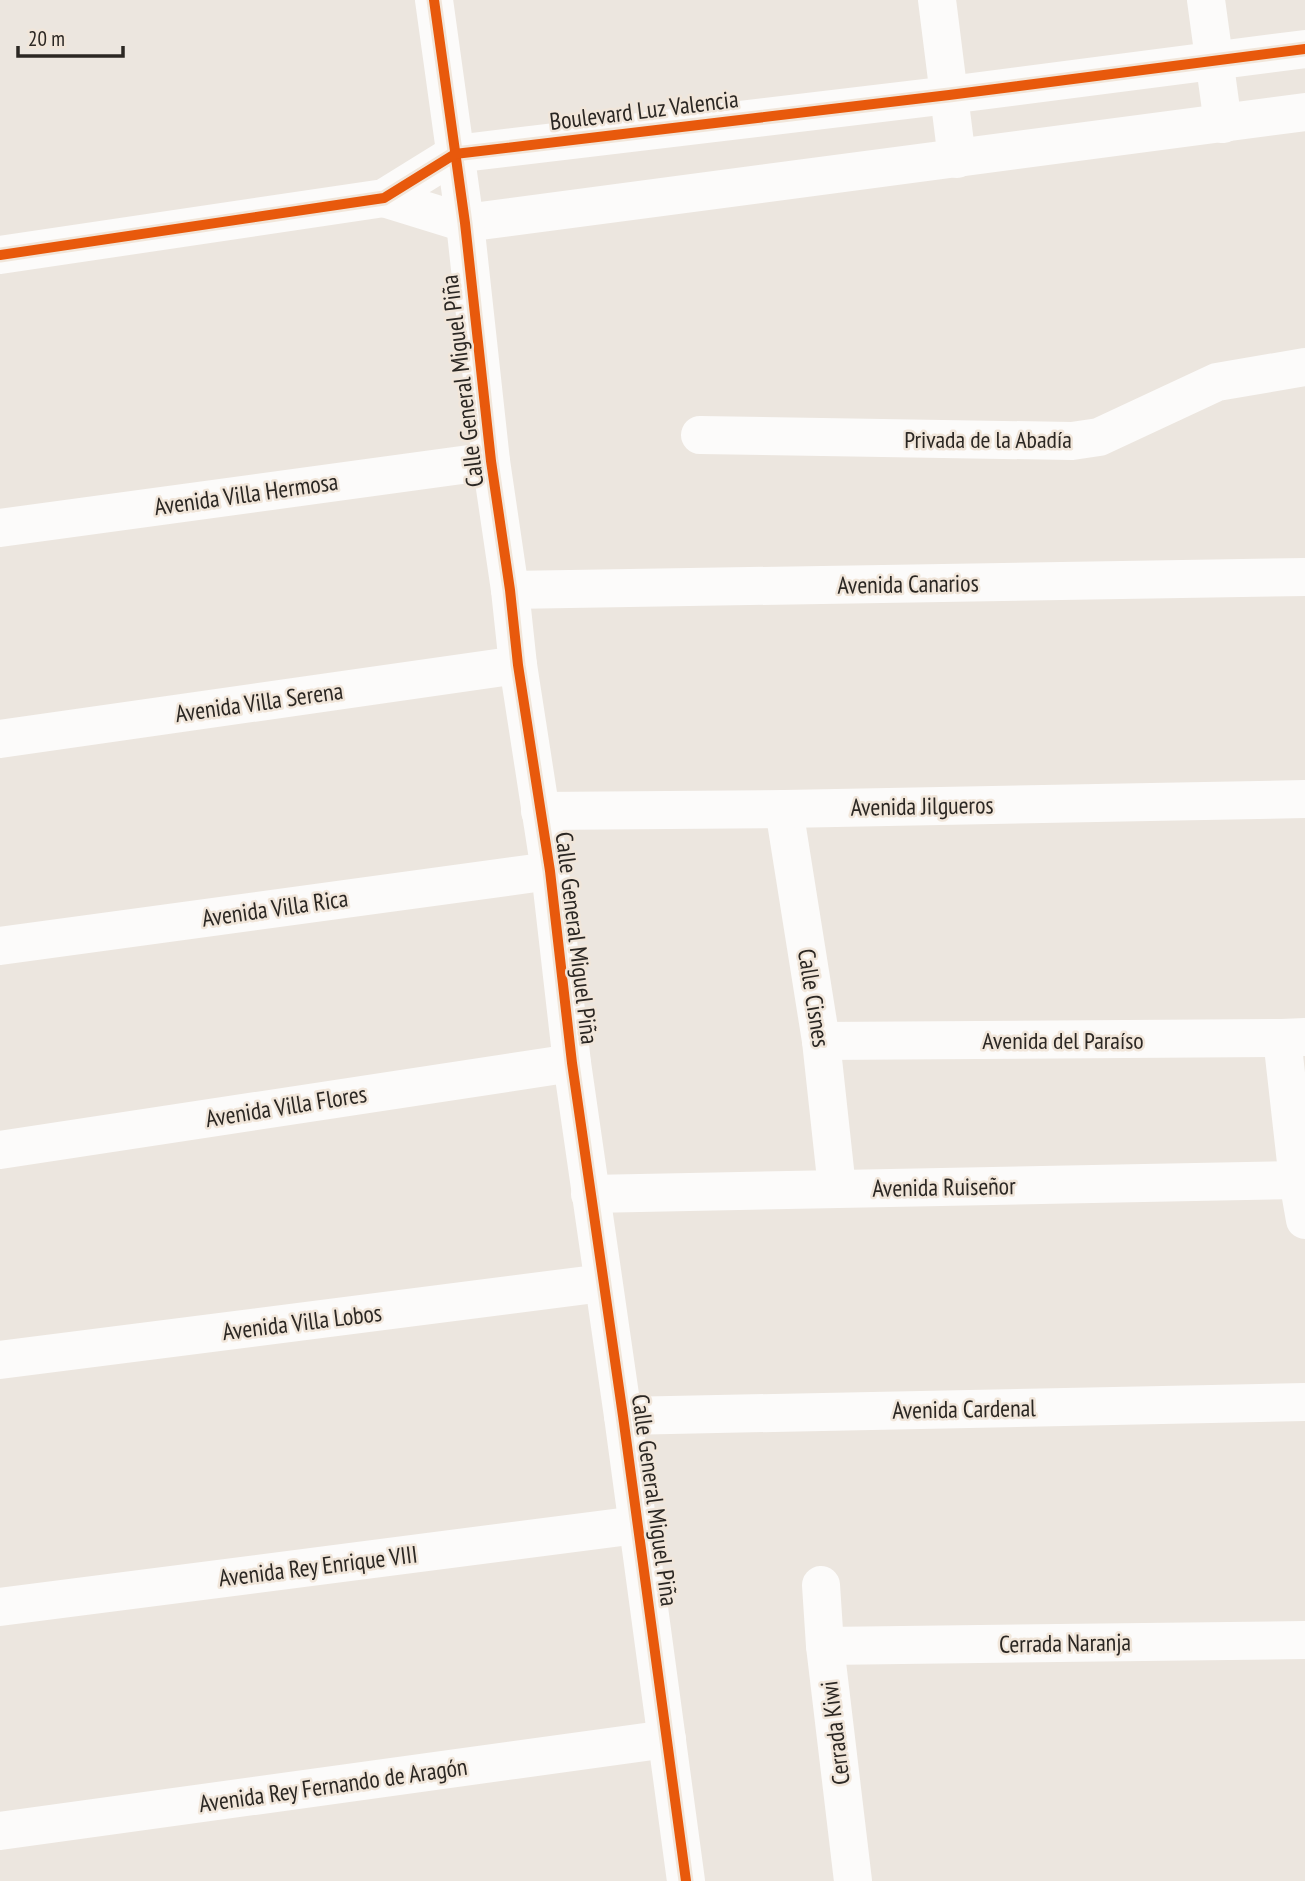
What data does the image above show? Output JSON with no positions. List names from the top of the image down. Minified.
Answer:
{"streets":{"street":["Boulevard Luz Valencia","Calle General Miguel Piña","Privada de la Abadía","Avenida Villa Hermosa","Avenida Canarios","Avenida Villa Serena","Avenida Jilgueros","Avenida Villa Rica","Calle Cisnes","Avenida del Paraíso","Avenida Villa Flores","Avenida Ruiseñor","Avenida Villa Lobos","Avenida Cardenal","Avenida Rey Enrique VIII","Cerrada Naranja","Cerrada Kiwi","Avenida Rey Fernando de Aragón"]},"crossings":[["Boulevard Luz Valencia","Calle General Miguel Piña"],["Calle General Miguel Piña","Avenida Villa Hermosa"],["Calle General Miguel Piña","Avenida Canarios"],["Calle General Miguel Piña","Avenida Villa Serena"],["Calle General Miguel Piña","Avenida Jilgueros"],["Calle General Miguel Piña","Avenida Villa Rica"],["Calle General Miguel Piña","Avenida Villa Flores"],["Calle General Miguel Piña","Avenida Ruiseñor"],["Calle General Miguel Piña","Avenida Villa Lobos"],["Calle General Miguel Piña","Avenida Cardenal"],["Calle General Miguel Piña","Avenida Rey Enrique VIII"],["Calle General Miguel Piña","Avenida Rey Fernando de Aragón"],["Avenida Jilgueros","Calle Cisnes"],["Calle Cisnes","Avenida del Paraíso"],["Calle Cisnes","Avenida Ruiseñor"],["Cerrada Naranja","Cerrada Kiwi"]],"scale_bar":"20 m"}
